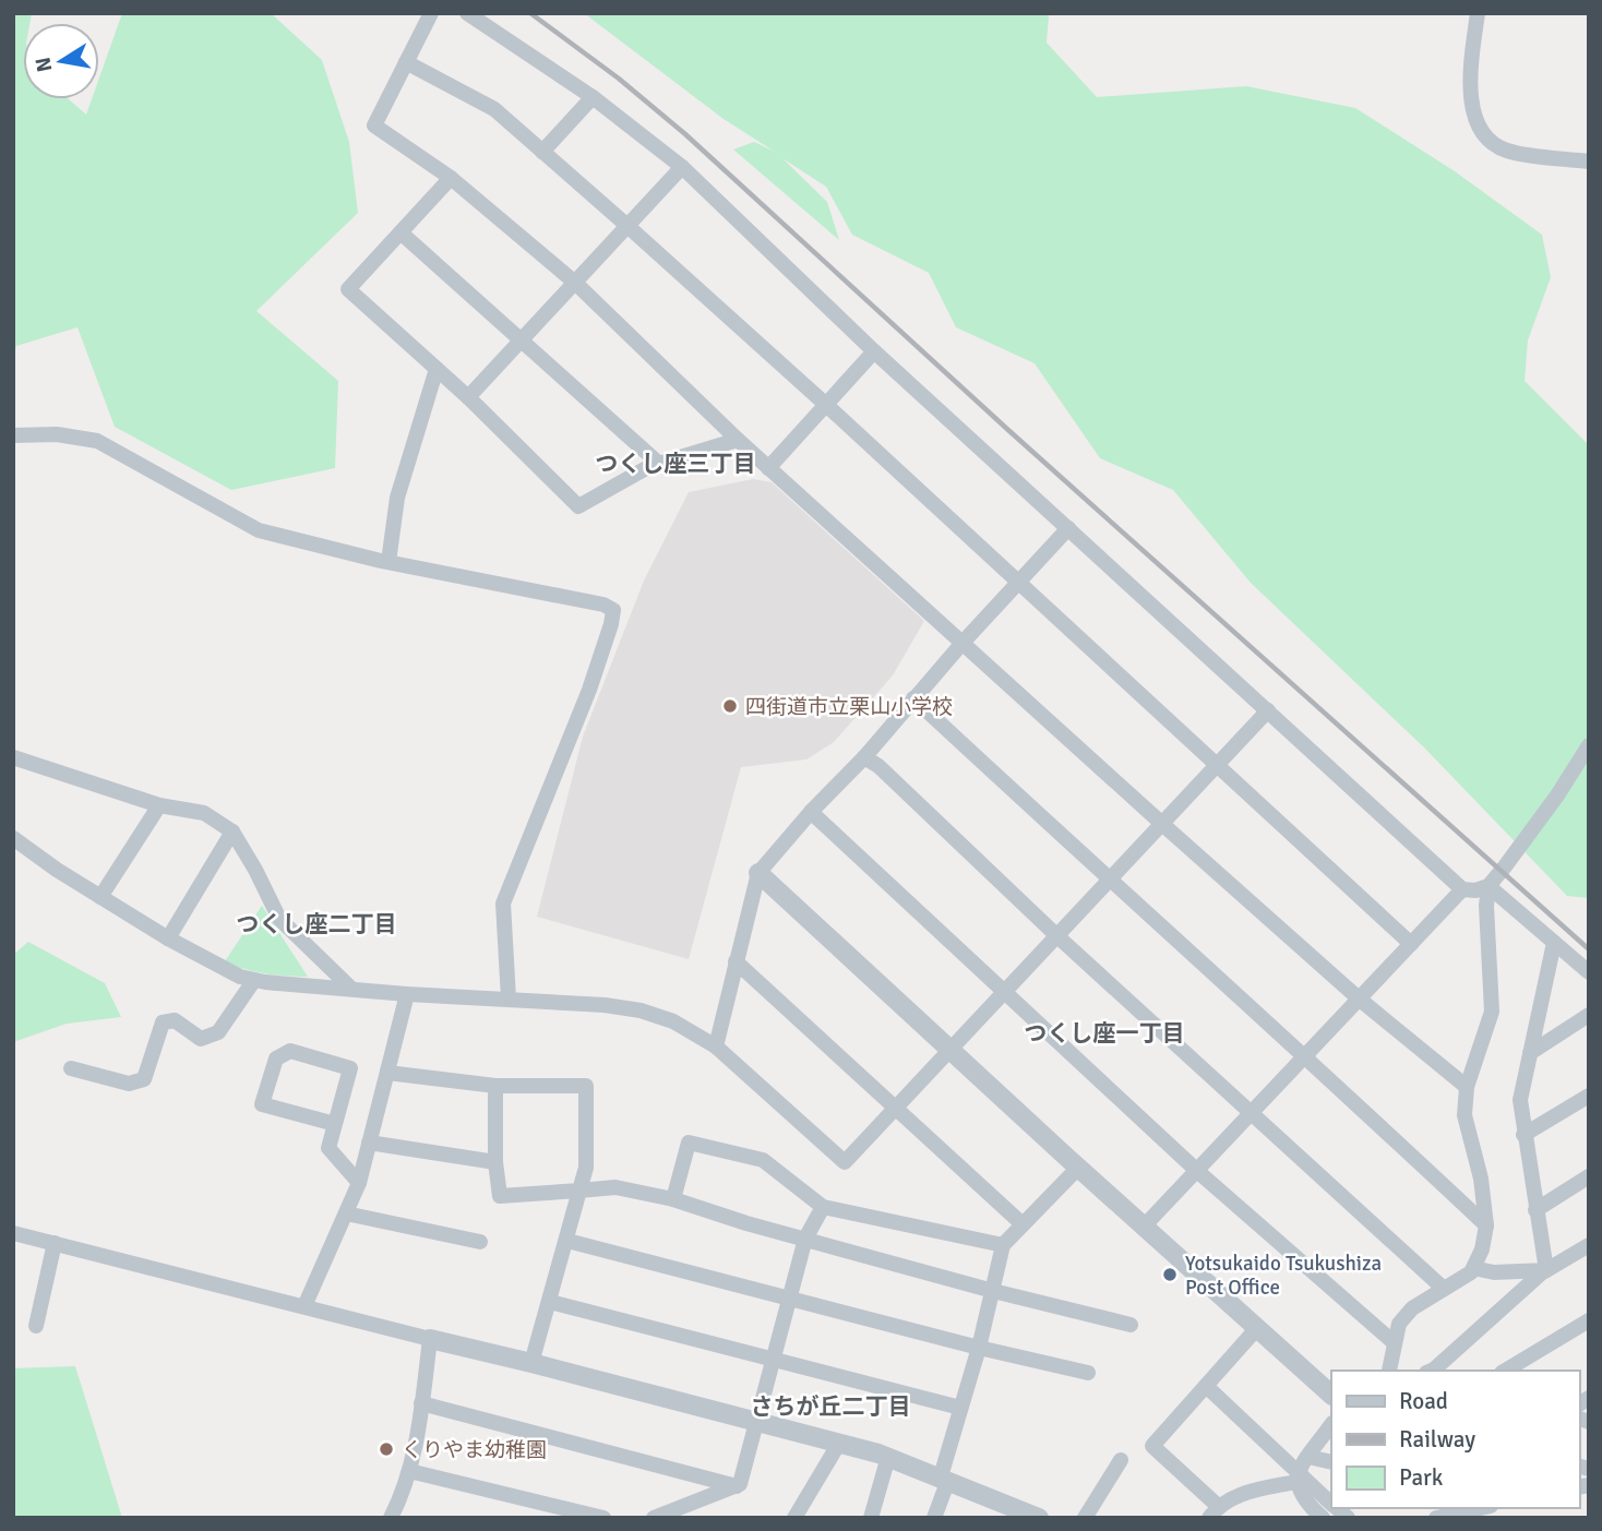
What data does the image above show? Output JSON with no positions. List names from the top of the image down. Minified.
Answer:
{"districts":["つくし座三丁目","つくし座二丁目","つくし座一丁目","さちが丘二丁目"],"places":["四街道市立栗山小学校","Yotsukaido Tsukushiza Post Office","くりやま幼稚園"],"legend":["Road","Railway","Park"],"north":"left"}
